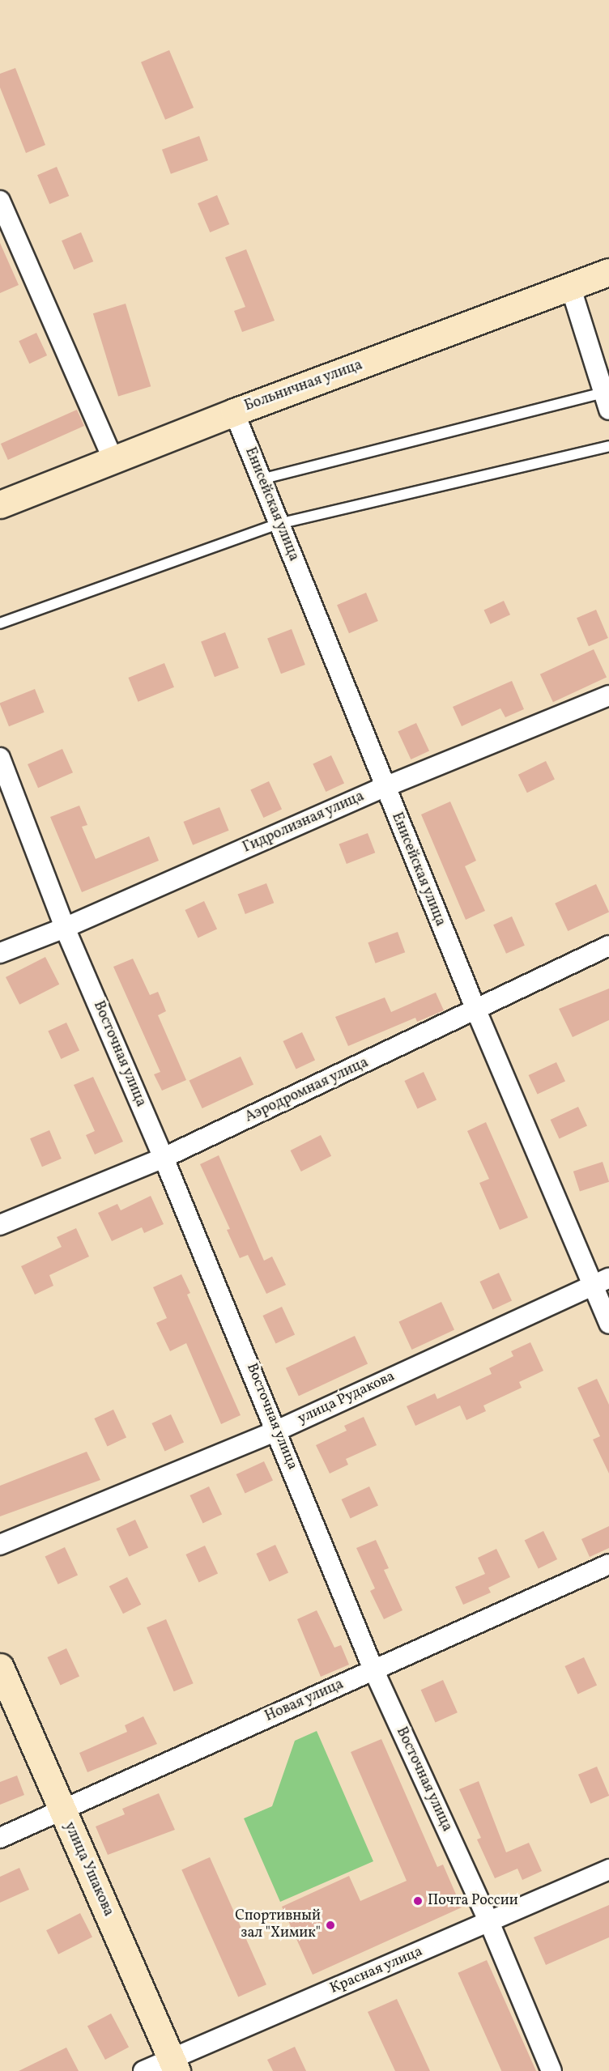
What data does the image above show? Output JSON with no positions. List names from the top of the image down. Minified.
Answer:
{"streets":{"street":["Больничная улица","Енисейская улица","Гидролизная улица","Восточная улица","Аэродромная улица","улица Рудакова","Новая улица","улица Ушакова","Красная улица"]},"crossings":[["Больничная улица","Енисейская улица"],["Енисейская улица","Гидролизная улица"],["Енисейская улица","Аэродромная улица"],["Енисейская улица","улица Рудакова"],["Гидролизная улица","Восточная улица"],["Восточная улица","Аэродромная улица"],["Восточная улица","улица Рудакова"],["Восточная улица","Новая улица"],["Восточная улица","Красная улица"],["Новая улица","улица Ушакова"],["улица Ушакова","Красная улица"]],"places":["Почта России","Спортивный зал \"Химик\""]}
